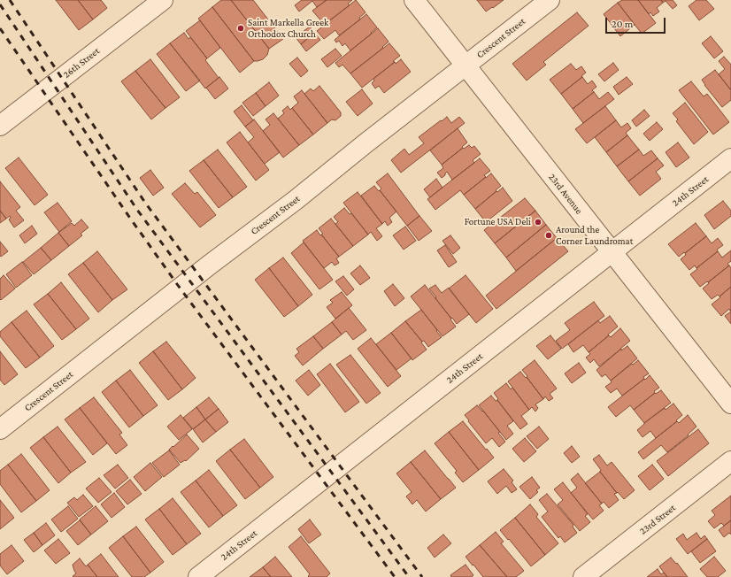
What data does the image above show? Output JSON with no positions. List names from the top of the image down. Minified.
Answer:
{"streets":{"street":["Crescent Street","26th Street","24th Street","23rd Avenue","23rd Street"]},"crossings":[["Crescent Street","23rd Avenue"],["24th Street","23rd Avenue"]],"places":["Saint Markella Greek Orthodox Church","Fortune USA Deli","Around the Corner Laundromat"],"scale_bar":"20 m"}
